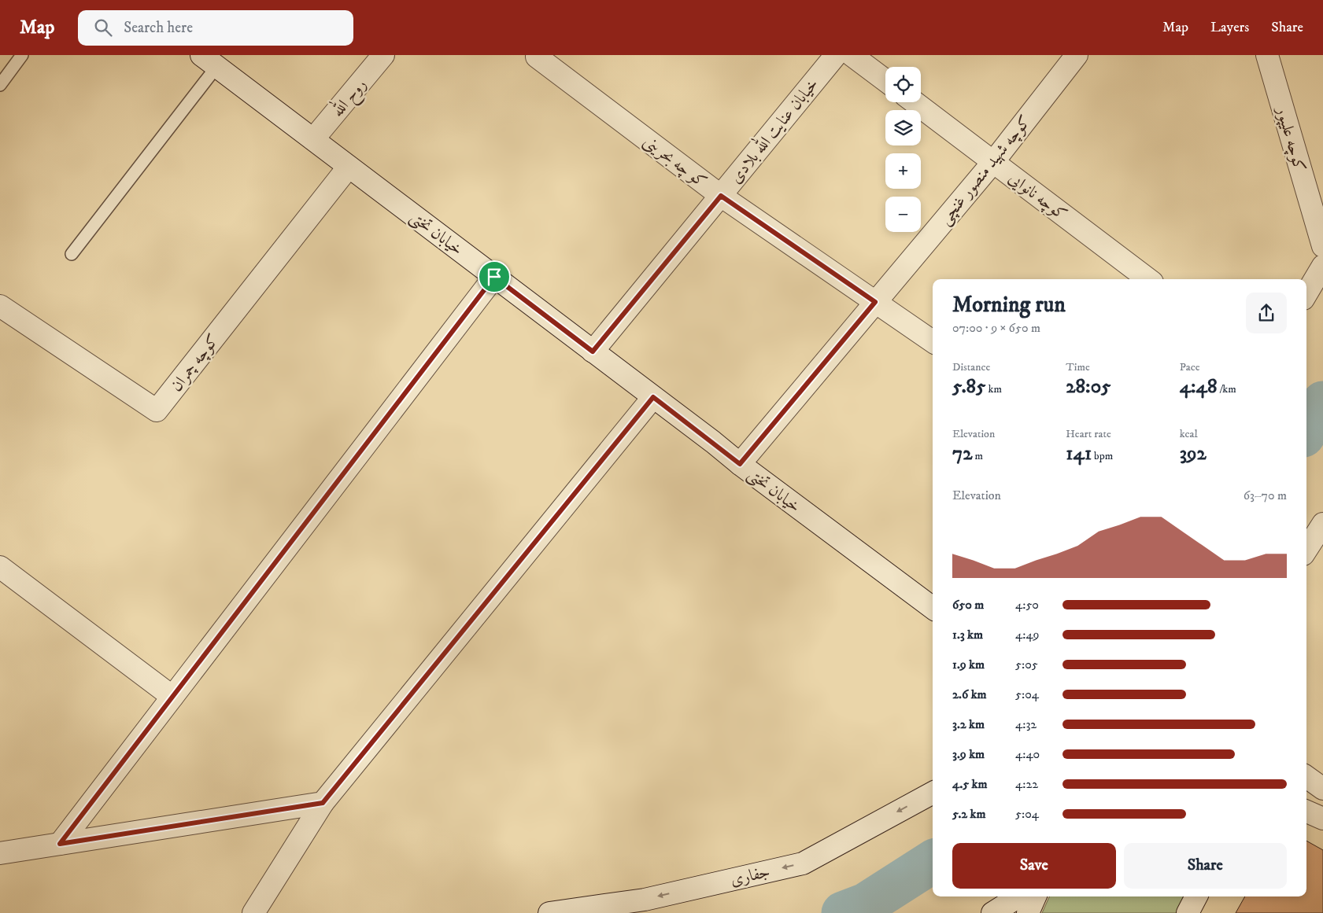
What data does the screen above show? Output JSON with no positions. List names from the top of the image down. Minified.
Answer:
{"streets":{"street":["روح الله","خیابان عنایت الله بلادی","کوچه علیپور","کو چه بحرینی","کوچه شهید منصور غنچی","کوچه نانوایی","خیابان تختی","کوچه چمران","جفاری"]},"crossings":[["روح الله","خیابان تختی"],["خیابان عنایت الله بلادی","کو چه بحرینی"],["خیابان عنایت الله بلادی","خیابان تختی"],["کو چه بحرینی","کوچه شهید منصور غنچی"],["کوچه شهید منصور غنچی","کوچه نانوایی"],["کوچه شهید منصور غنچی","خیابان تختی"],["خیابان تختی","کوچه چمران"]],"one_way":["جفاری"],"page":{"header":"Map","search":"Search here","nav":["Map","Layers","Share"],"map_buttons":["+","−"],"heading":["Morning run","07:00 · 9 × 650 m"],"stats":[["Distance","5.85 km"],["Time","28:05"],["Pace","4:48 /km"],["Elevation","72 m"],["Heart rate","141 bpm"],["kcal","392"]],"chart":["Elevation","63–70 m"],"list":[{"name":"650 m","note":"4:50"},{"name":"1.3 km","note":"4:49"},{"name":"1.9 km","note":"5:05"},{"name":"2.6 km","note":"5:04"},{"name":"3.2 km","note":"4:32"},{"name":"3.9 km","note":"4:40"},{"name":"4.5 km","note":"4:22"},{"name":"5.2 km","note":"5:04"}],"buttons":["Save","Share"]}}
